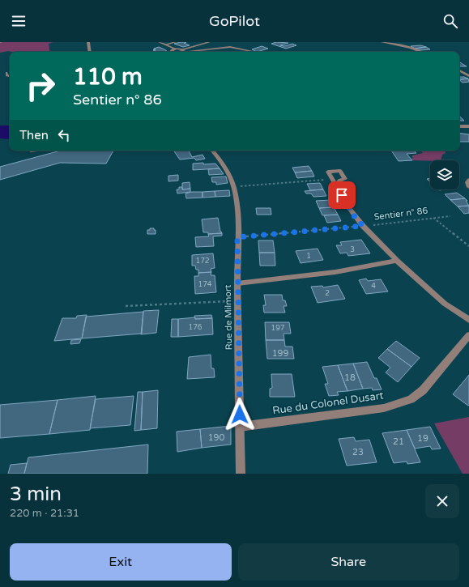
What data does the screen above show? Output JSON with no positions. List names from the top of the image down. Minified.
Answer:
{"streets":{"street":["Rue de Milmort","Rue du Colonel Dusart"],"path":["Sentier n° 86"]},"crossings":[["Sentier n° 86","Rue de Milmort"],["Rue de Milmort","Rue du Colonel Dusart"]],"house_numbers":["3","1","172","174","4","2","176","197","199","18","190","19","21","23"],"page":{"header":"GoPilot","turn":["110 m","Sentier n° 86"],"then":"Then","heading":["3 min","220 m · 21:31"],"buttons":["Exit","Share"]}}
